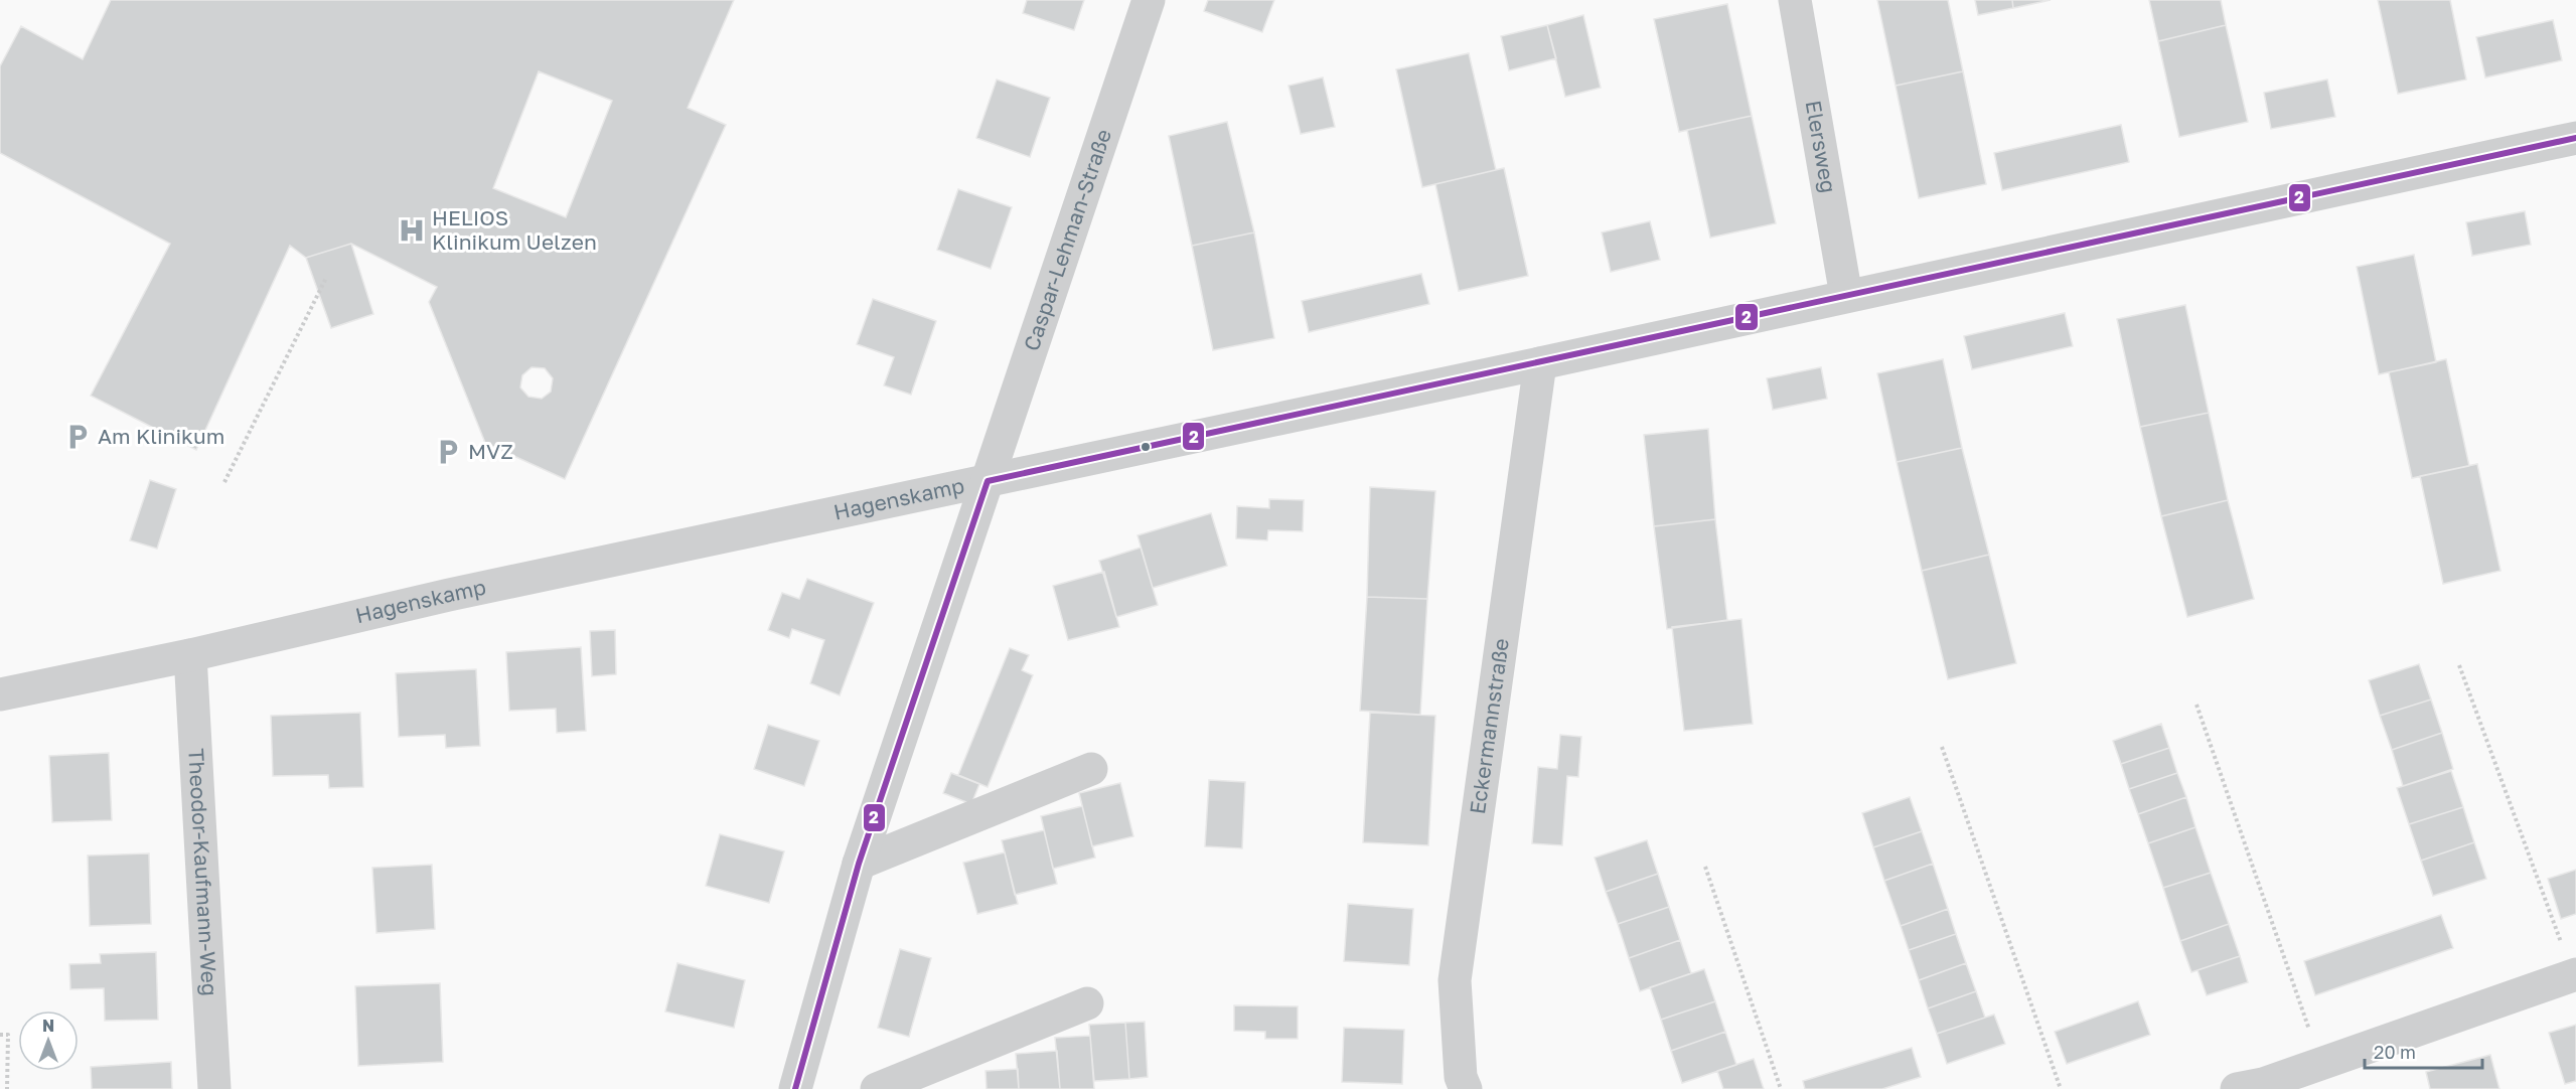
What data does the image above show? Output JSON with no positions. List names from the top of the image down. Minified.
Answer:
{"streets":{"street":["Elersweg","Caspar-Lehman-Straße","Hagenskamp","Eckermannstraße","Theodor-Kaufmann-Weg"]},"crossings":[["Elersweg","Hagenskamp"],["Caspar-Lehman-Straße","Hagenskamp"],["Hagenskamp","Eckermannstraße"],["Hagenskamp","Theodor-Kaufmann-Weg"]],"places":{"hospital":["HELIOS Klinikum Uelzen"],"parking":["Am Klinikum","MVZ"]},"lines":["transit line 2"],"scale_bar":"20 m","north":"top"}
